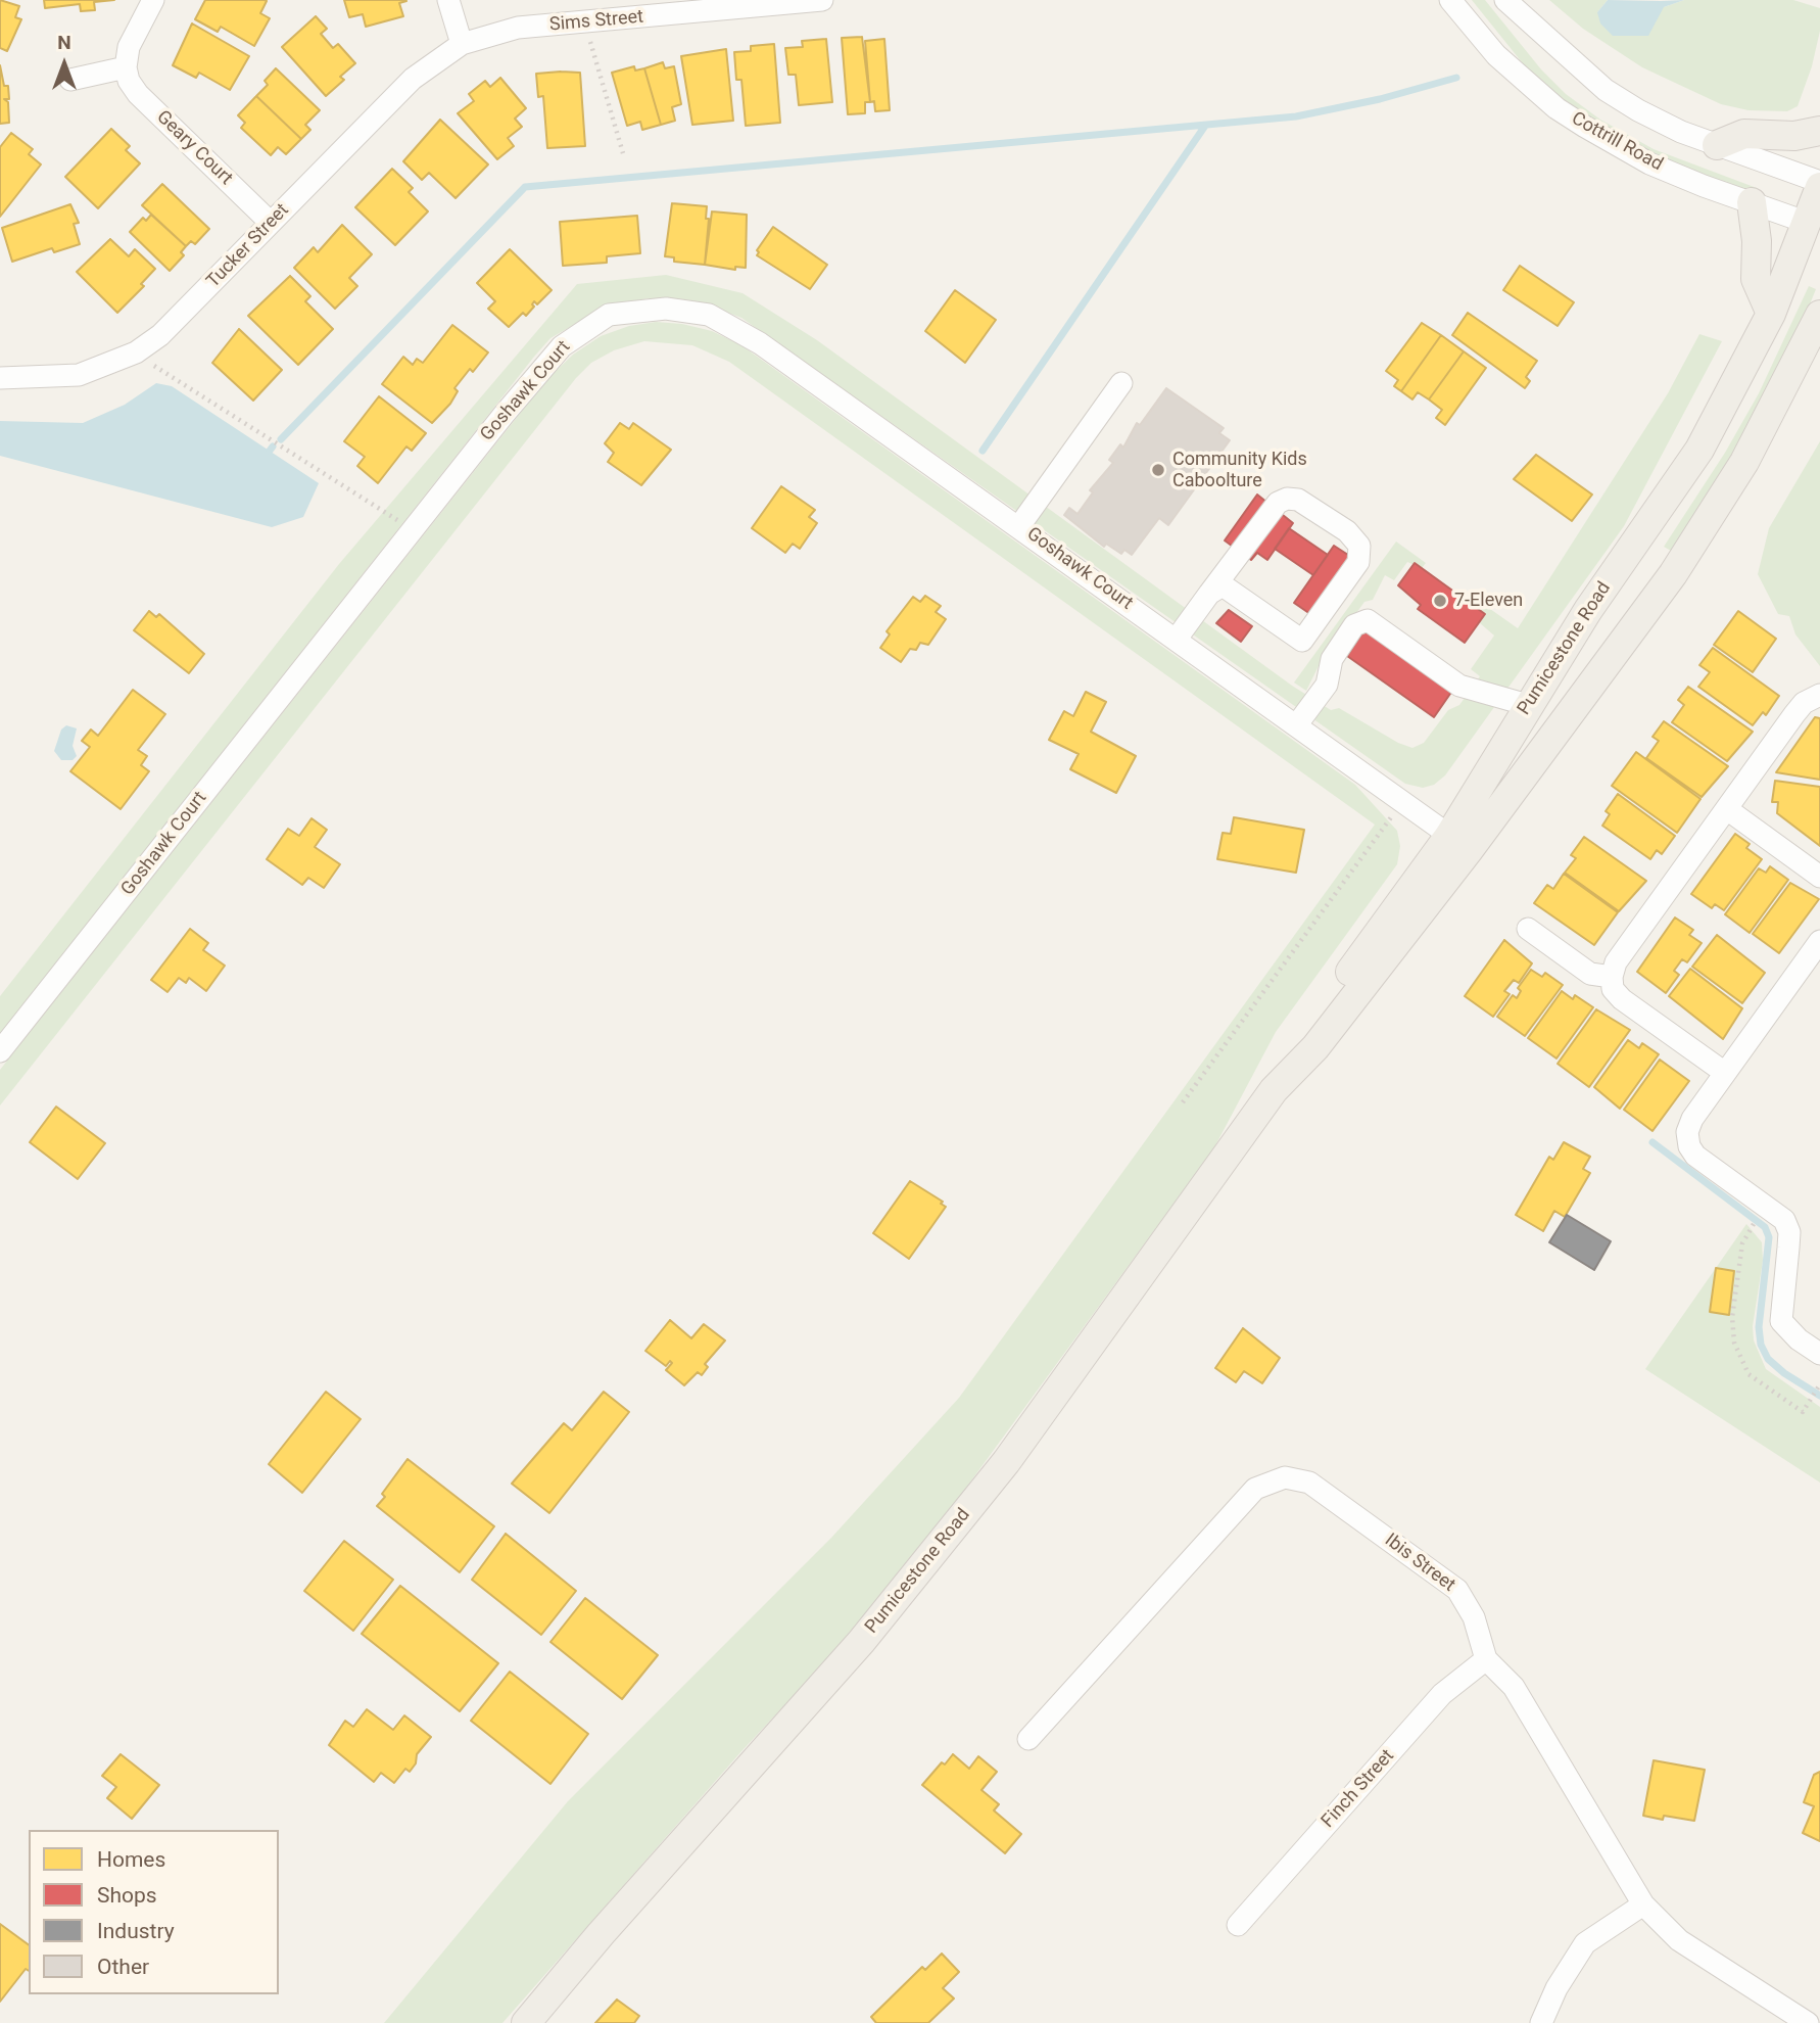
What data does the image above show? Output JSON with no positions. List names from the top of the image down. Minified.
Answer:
{"streets":{"main road":["Pumicestone Road"],"street":["Sims Street","Cottrill Road","Geary Court","Tucker Street","Goshawk Court","Ibis Street","Finch Street"]},"crossings":[["Sims Street","Tucker Street"],["Cottrill Road","Pumicestone Road"],["Geary Court","Tucker Street"],["Goshawk Court","Pumicestone Road"],["Ibis Street","Finch Street"]],"places":["Community Kids Caboolture","7-Eleven"],"legend":["Homes","Shops","Industry","Other"],"north":"top"}
